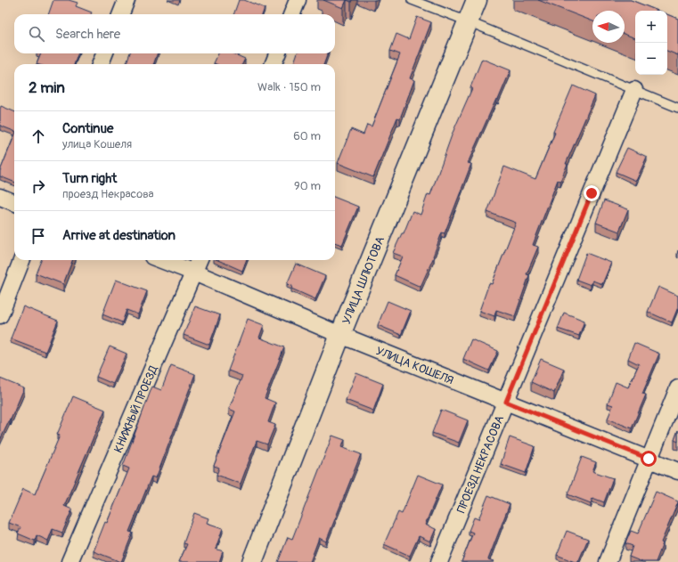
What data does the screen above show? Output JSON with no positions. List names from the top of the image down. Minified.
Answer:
{"streets":{"main road":["УЛИЦА ШЛЮТОВА"],"street":["УЛИЦА КОШЕЛЯ","КНИЖНЫЙ ПРОЕЗД","ПРОЕЗД НЕКРАСОВА"]},"crossings":[["УЛИЦА ШЛЮТОВА","УЛИЦА КОШЕЛЯ"],["УЛИЦА КОШЕЛЯ","КНИЖНЫЙ ПРОЕЗД"],["УЛИЦА КОШЕЛЯ","ПРОЕЗД НЕКРАСОВА"]],"north":"left","page":{"map_buttons":["+","−"],"search":"Search here","heading":["2 min","Walk · 150 m"],"list":[["Continue","улица Кошеля","60 m"],["Turn right","проезд Некрасова","90 m"],"Arrive at destination"]}}
